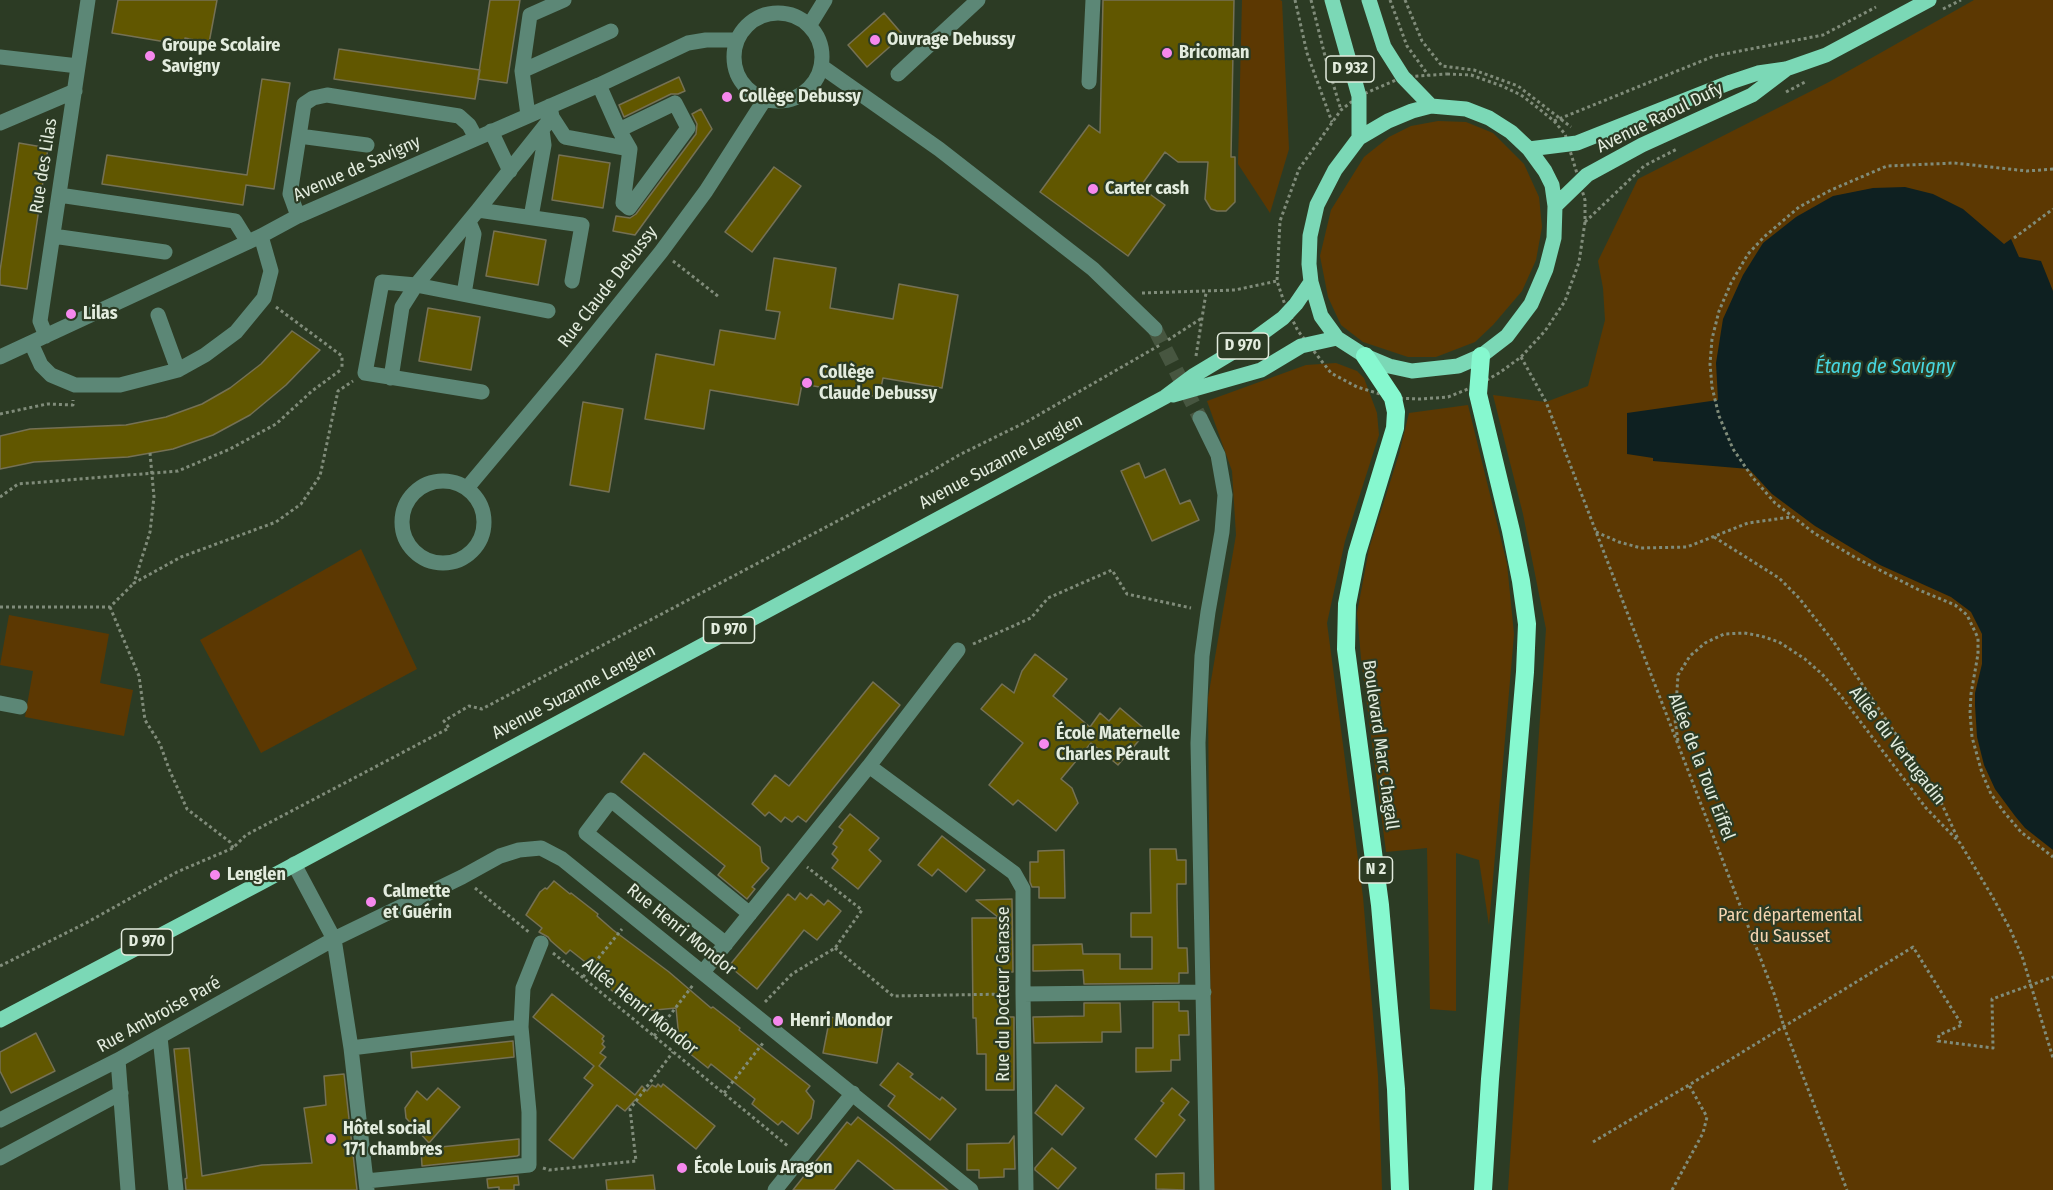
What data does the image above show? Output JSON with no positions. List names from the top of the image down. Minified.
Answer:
{"streets":{"highway":["Boulevard Marc Chagall","N 2"],"main road":["D 932","Avenue Raoul Dufy","D 970","Avenue Suzanne Lenglen"],"street":["Rue des Lilas","Avenue de Savigny","Rue Claude Debussy","Rue Henri Mondor","Rue du Docteur Garasse","Rue Ambroise Paré"],"path":["Allée du Vertugadin","Allée de la Tour Eiffel","Allée Henri Mondor"]},"crossings":[["Rue des Lilas","Avenue de Savigny"],["Avenue de Savigny","Rue Claude Debussy"],["Allée du Vertugadin","Allée de la Tour Eiffel"],["Rue Henri Mondor","Allée Henri Mondor"],["Rue Henri Mondor","Rue Ambroise Paré"]],"water":["Étang de Savigny"],"parks":["Parc départemental du Sausset"],"places":["Ouvrage Debussy","Bricoman","Groupe Scolaire Savigny","Collège Debussy","Carter cash","Lilas","Collège Claude Debussy","École Maternelle Charles Pérault","Lenglen","Calmette et Guérin","Henri Mondor","Hôtel social 171 chambres","École Louis Aragon"]}
